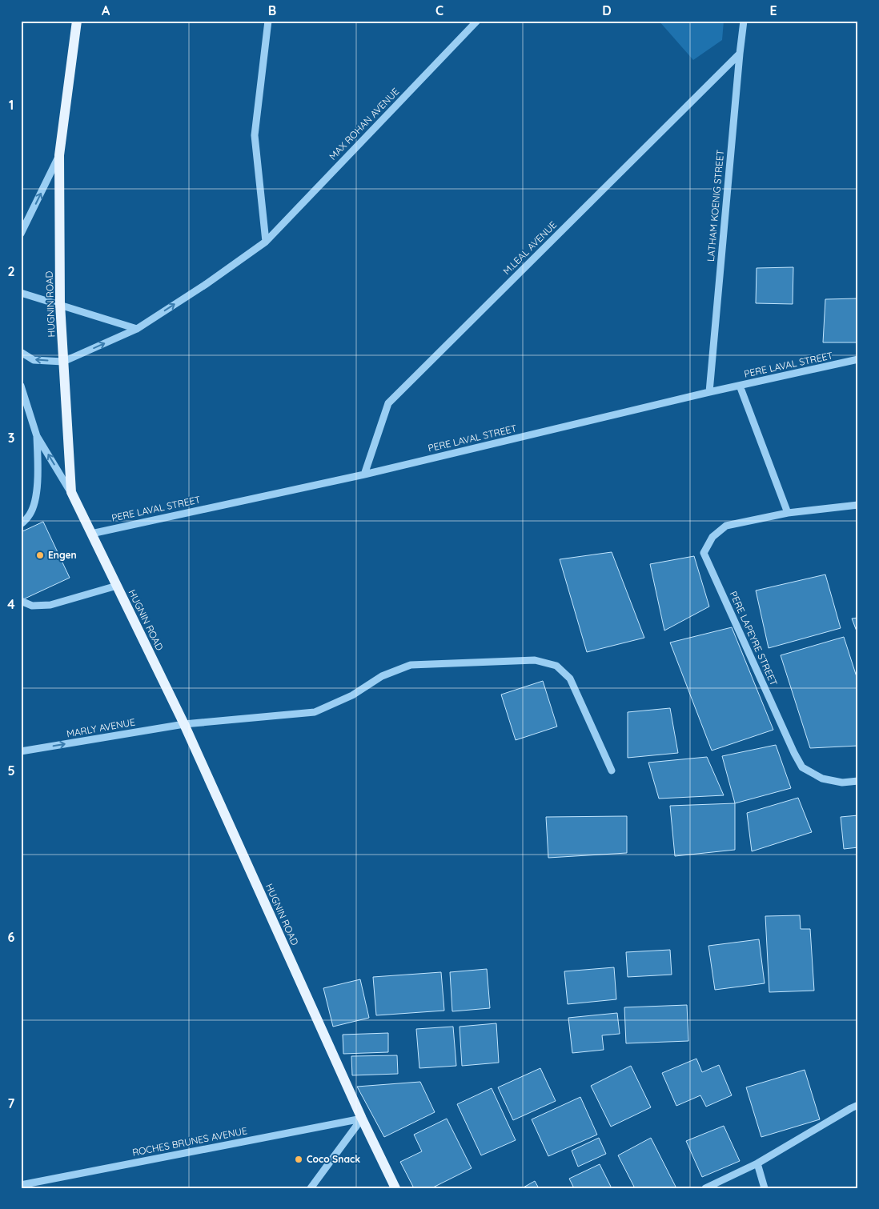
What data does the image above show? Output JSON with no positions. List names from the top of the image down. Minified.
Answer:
{"streets":{"main road":["HUGNIN ROAD"],"street":["MAX ROHAN AVENUE","LATHAM KOENIG STREET","M.LEAL AVENUE","PERE LAVAL STREET","PERE LAPEYRE STREET","MARLY AVENUE","ROCHES BRUNES AVENUE"]},"crossings":[["MAX ROHAN AVENUE","HUGNIN ROAD"],["LATHAM KOENIG STREET","M.LEAL AVENUE"],["LATHAM KOENIG STREET","PERE LAVAL STREET"],["M.LEAL AVENUE","PERE LAVAL STREET"],["HUGNIN ROAD","PERE LAVAL STREET"],["HUGNIN ROAD","MARLY AVENUE"],["HUGNIN ROAD","ROCHES BRUNES AVENUE"]],"one_way":["MAX ROHAN AVENUE"],"places":["Engen","Coco Snack"],"grid":{"columns":["A","B","C","D","E"],"rows":["1","2","3","4","5","6","7"]}}
